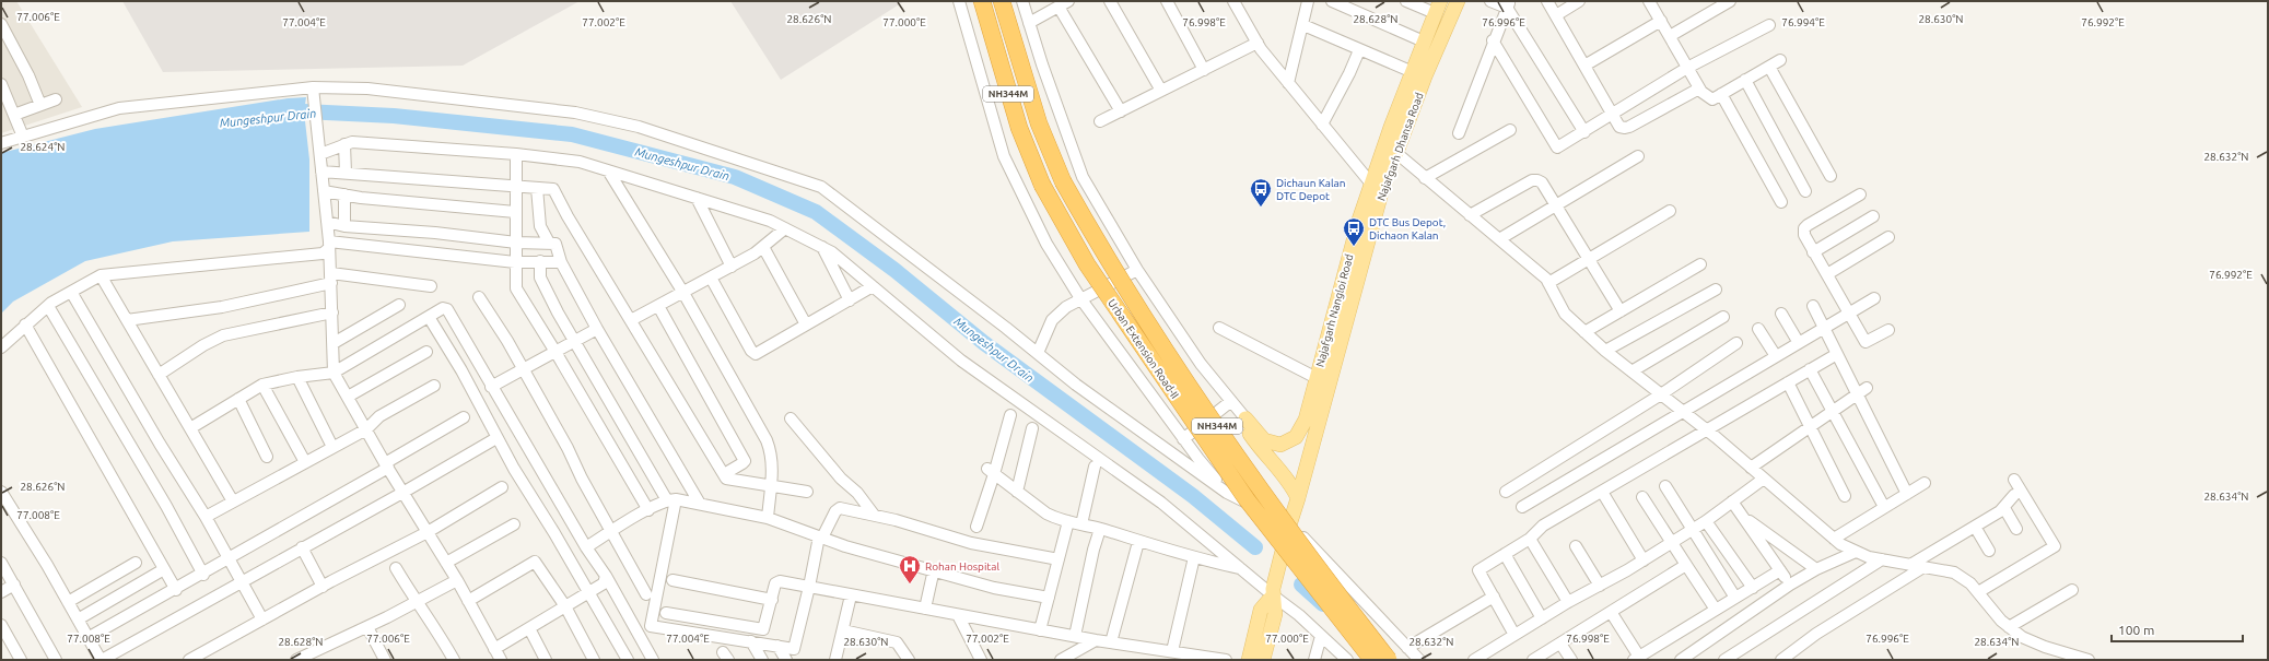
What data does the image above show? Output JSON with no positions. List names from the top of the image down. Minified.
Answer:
{"streets":{"highway":["NH344M","Urban Extension Road-II"],"main road":["Najafgarh Dhansa Road","Najafgarh Nangloi Road"]},"crossings":[["Najafgarh Dhansa Road","Najafgarh Nangloi Road"]],"water":["Mungeshpur Drain"],"places":{"bus stop":["Dichaun Kalan DTC Depot","DTC Bus Depot, Dichaon Kalan"],"hospital":["Rohan Hospital"]},"scale_bar":"100 m","coordinates":["77.006°E","28.626°N","28.628°N","28.630°N","77.004°E","77.002°E","77.000°E","76.998°E","76.994°E","76.992°E","76.996°E","28.624°N","28.632°N","28.634°N","77.008°E"]}
